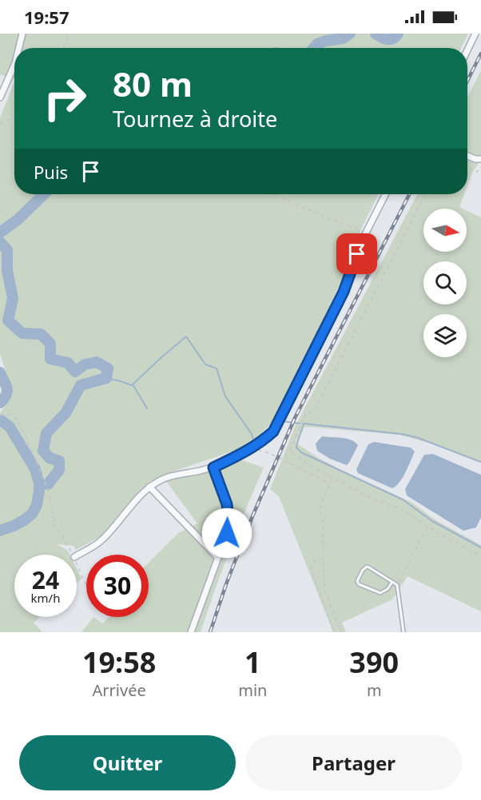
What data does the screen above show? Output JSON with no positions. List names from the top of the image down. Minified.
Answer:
{"north":"right","page":{"status":"19:57","turn":["80 m","Tournez à droite"],"then":"Puis","speed":"24 km/h","limit":"30","eta":["19:58","Arrivée","1","min","390","m"],"buttons":["Quitter","Partager"]}}
